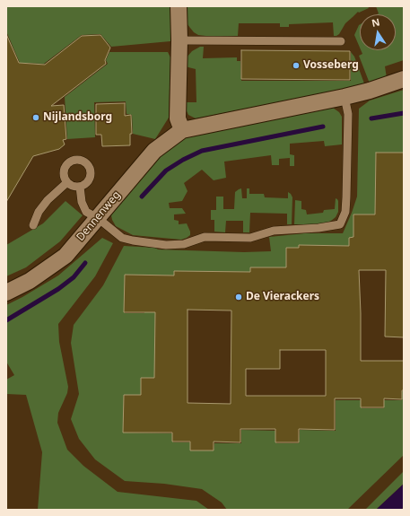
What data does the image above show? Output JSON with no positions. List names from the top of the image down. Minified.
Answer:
{"streets":{"street":["Dennenweg"]},"places":["Vosseberg","Nijlandsborg","De Vierackers"],"north":"top"}
